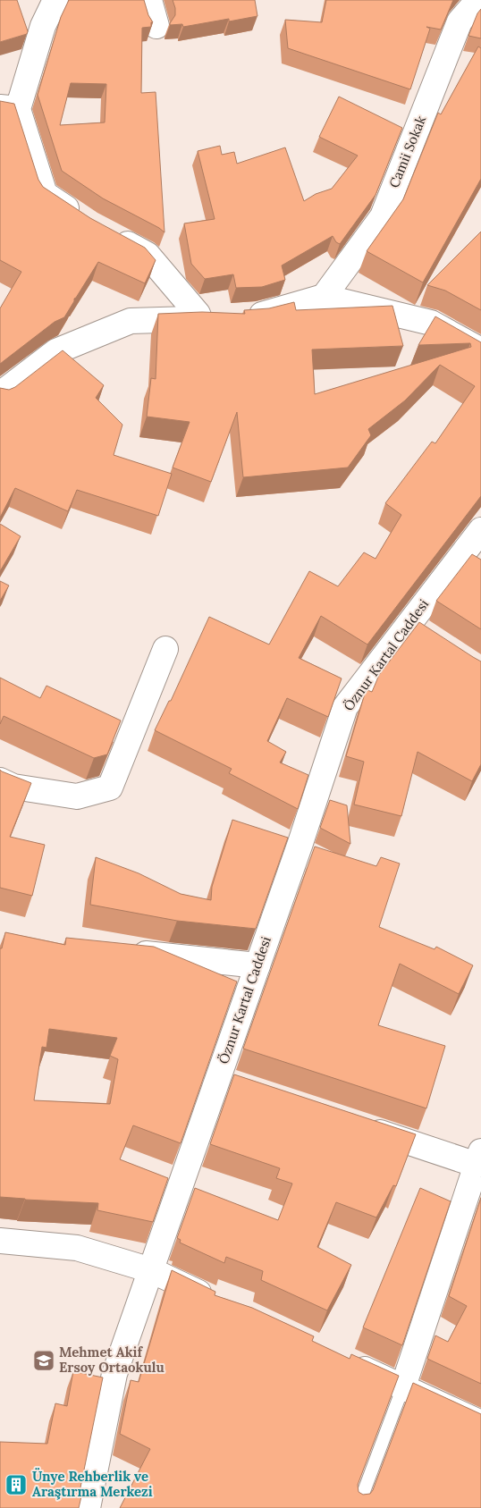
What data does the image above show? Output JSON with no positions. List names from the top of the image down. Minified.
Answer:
{"streets":{"street":["Camii Sokak","Öznur Kartal Caddesi"]},"places":{"school or university":["Mehmet Akif Ersoy Ortaokulu"],"building":["Ünye Rehberlik ve Araştırma Merkezi"]}}
